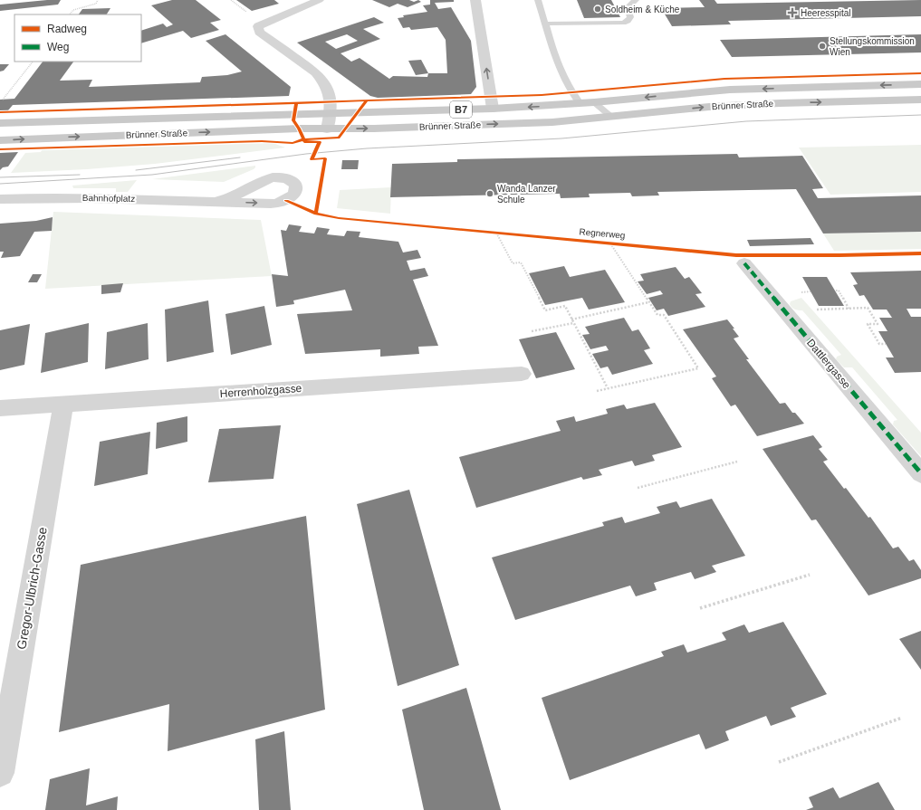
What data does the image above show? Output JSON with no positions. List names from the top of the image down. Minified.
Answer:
{"streets":{"main road":["Brünner Straße","B7"],"street":["Bahnhofplatz","Dattlergasse","Herrenholzgasse","Gregor-Ulbrich-Gasse"],"cycle path":["Regnerweg"]},"crossings":[["Herrenholzgasse","Gregor-Ulbrich-Gasse"]],"places":{"other":["Soldheim & Küche","Stellungskommission Wien","Wanda Lanzer Schule"],"health":["Heeresspital"]},"legend":["Radweg","Weg"]}
